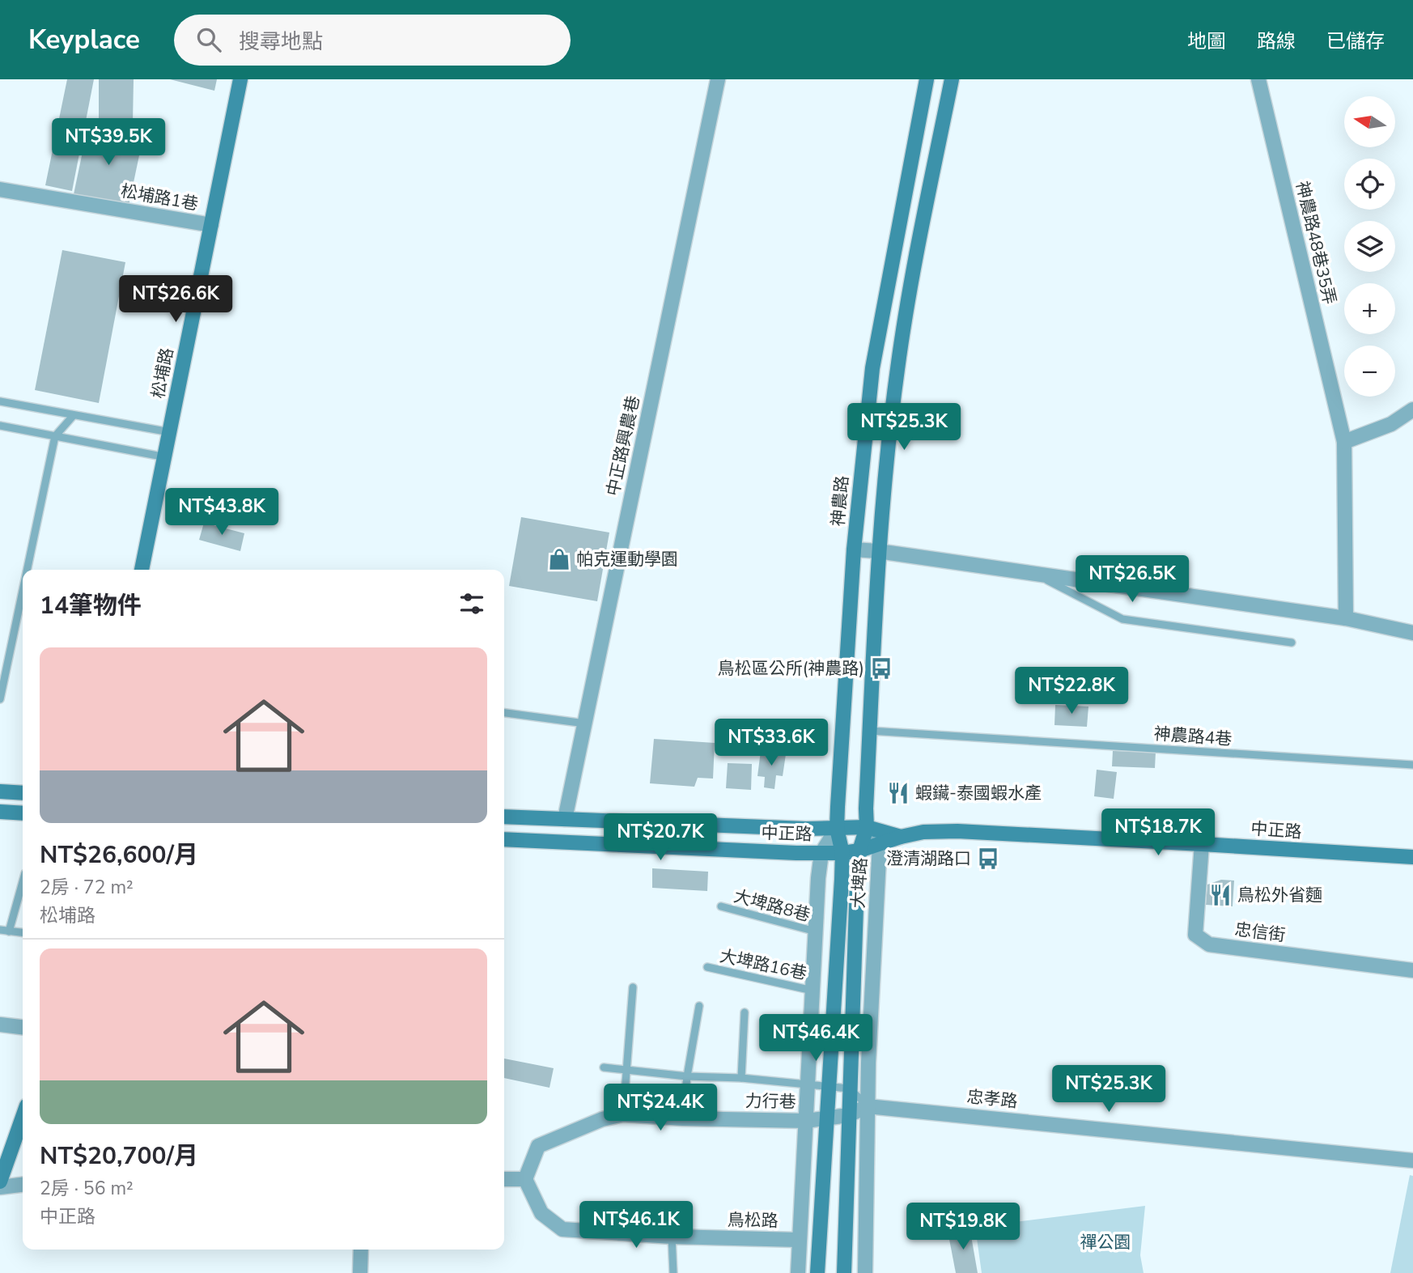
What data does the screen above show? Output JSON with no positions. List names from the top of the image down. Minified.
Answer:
{"streets":{"main road":["松埔路","神農路","中正路","大埤路"],"street":["松埔路1巷","神農路48巷35弄","中正路興農巷","忠信街","忠孝路","力行巷","鳥松路"],"lane":["神農路4巷","大埤路8巷","大埤路16巷"]},"crossings":[["松埔路1巷","松埔路"],["中正路興農巷","中正路"],["神農路","中正路"],["神農路","大埤路"],["中正路","大埤路"],["中正路","忠信街"],["大埤路","忠孝路"],["力行巷","鳥松路"]],"parks":["禪公園"],"places":{"shop":["帕克運動學園"],"bus stop":["鳥松區公所(神農路)","澄清湖路口"],"restaurant":["蝦鑶-泰國蝦水產","鳥松外省麵"]},"north":"left","page":{"header":"Keyplace","search":"搜尋地點","nav":["地圖","路線","已儲存"],"map_buttons":["+","−"],"price":["NT$39.5K","NT$26.6K","NT$25.3K","NT$43.8K","NT$26.5K","NT$22.8K","NT$33.6K","NT$18.7K","NT$20.7K","NT$46.4K","NT$25.3K","NT$24.4K","NT$46.1K","NT$19.8K"],"heading":"14筆物件","list":[{"name":"NT$26,600/月","note":"2房 · 72 m² · 松埔路"},{"name":"NT$20,700/月","note":"2房 · 56 m² · 中正路"}]}}
